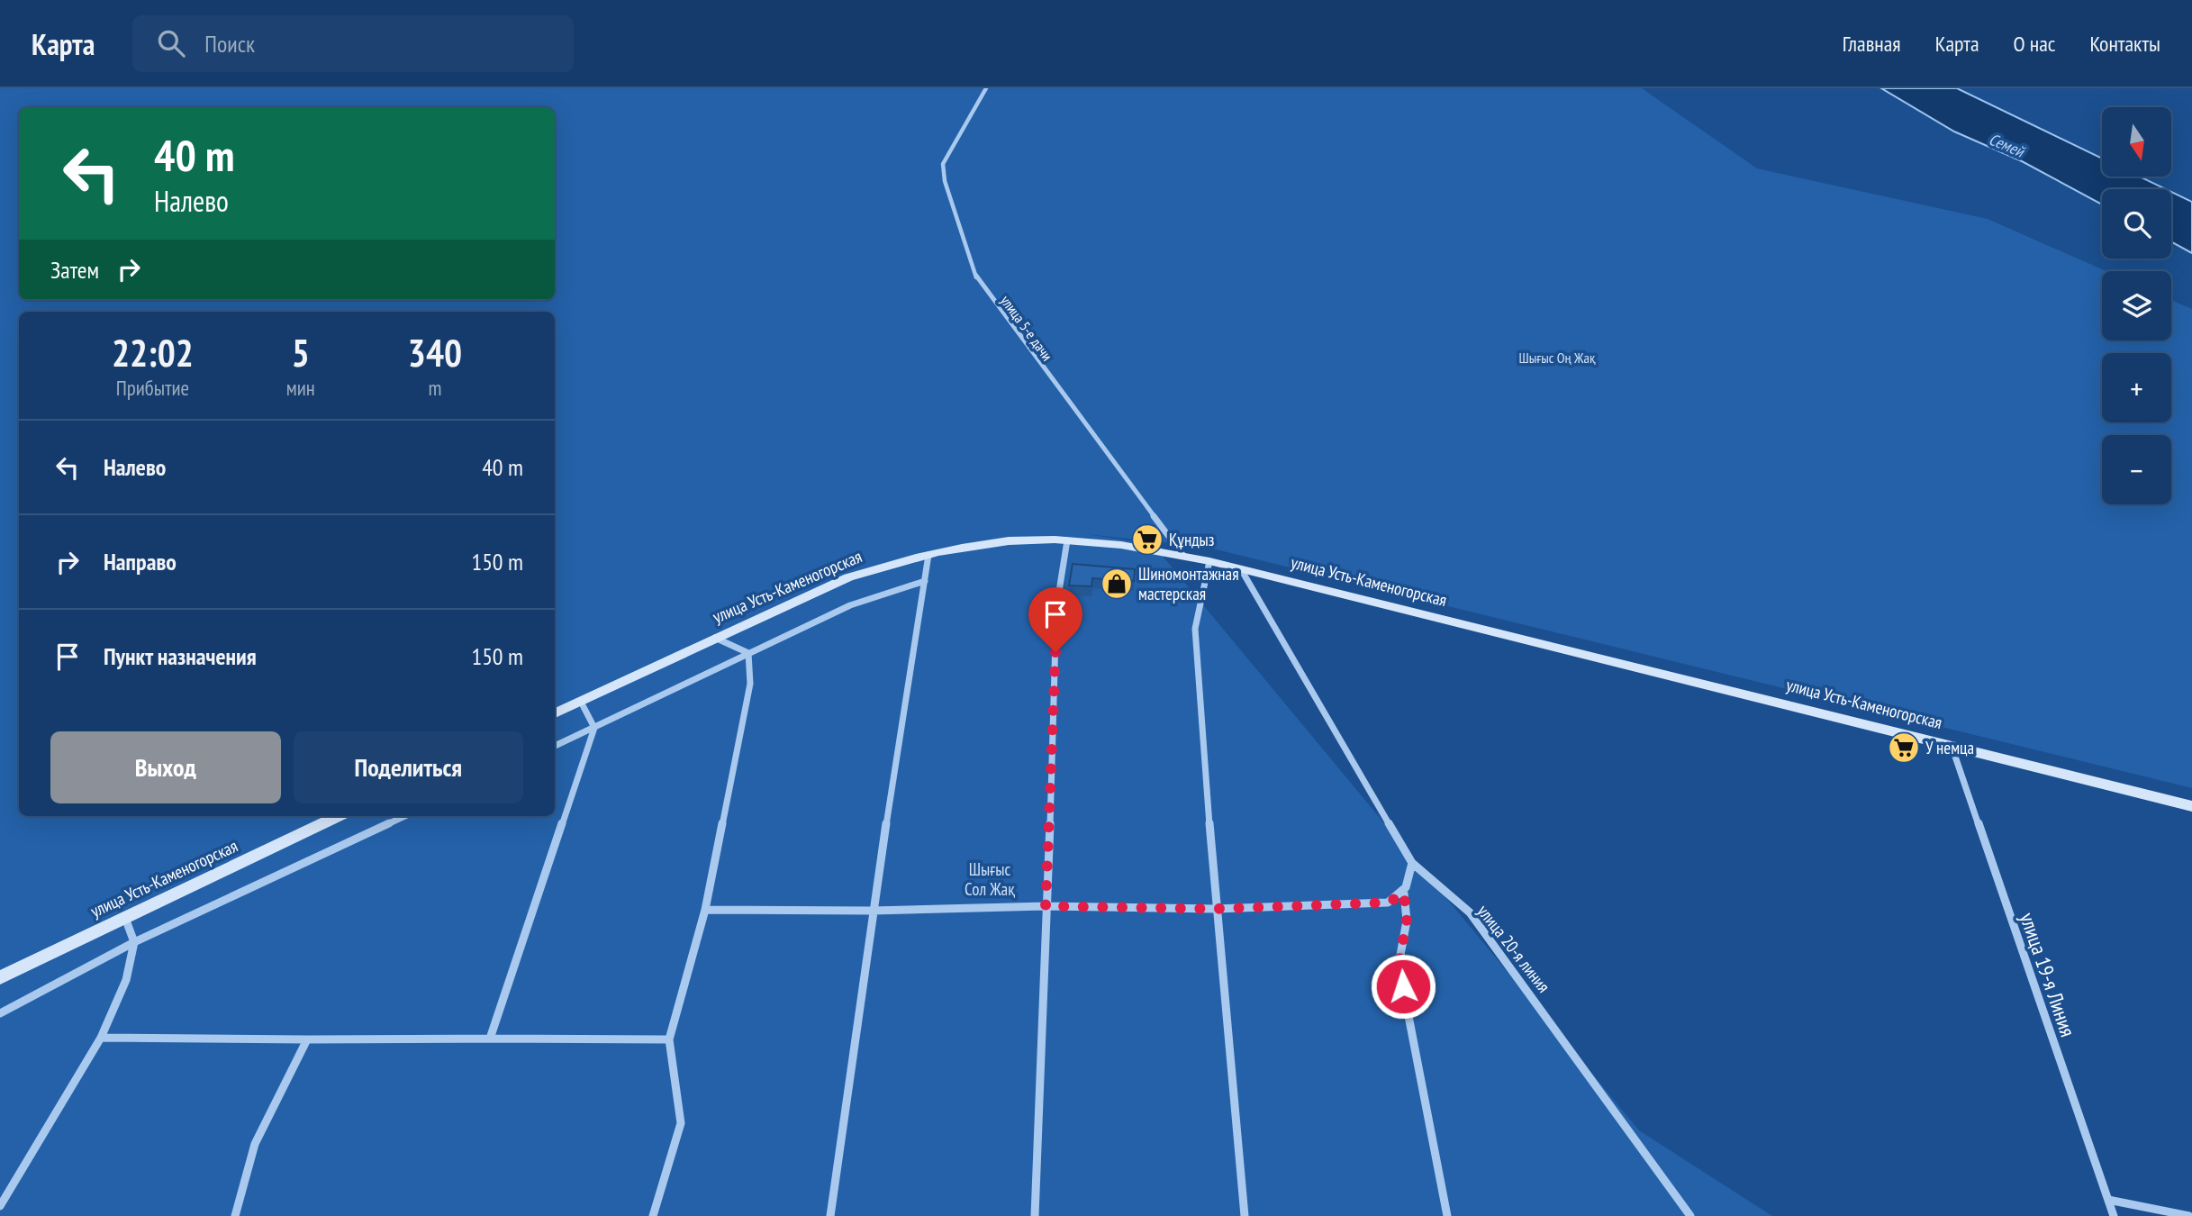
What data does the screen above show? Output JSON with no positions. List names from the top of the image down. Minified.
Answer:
{"streets":{"street":["улица 5-е дачи","улица Усть-Каменогорская","улица 20-я линия","улица 19-я Линия"]},"crossings":[["улица 5-е дачи","улица Усть-Каменогорская"],["улица Усть-Каменогорская","улица 20-я линия"],["улица Усть-Каменогорская","улица 19-я Линия"]],"water":["Семей"],"parks":["Шығыс Оң Жақ","Шығыс Сол Жақ"],"places":{"supermarket":["Құндыз","У немца"],"shop":["Шиномонтажная мастерская"]},"north":"bottom","page":{"header":"Карта","search":"Поиск","nav":["Главная","Карта","О нас","Контакты"],"map_buttons":["+","−"],"turn":["40 m","Налево"],"then":"Затем","eta":["22:02","Прибытие","5","мин","340","m"],"list":[{"name":"Налево","value":"40 m"},{"name":"Направо","value":"150 m"},{"name":"Пункт назначения","value":"150 m"}],"buttons":["Выход","Поделиться"]}}
